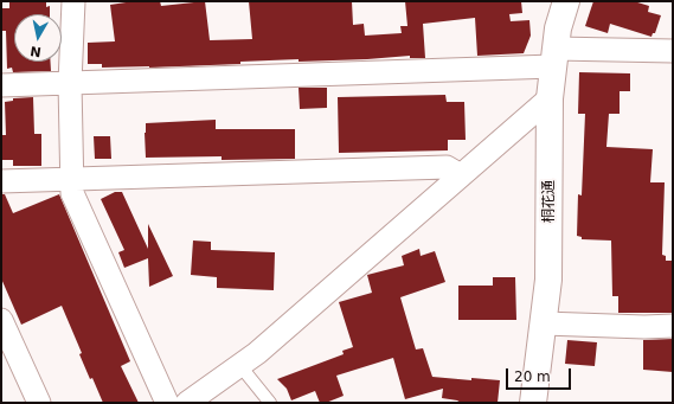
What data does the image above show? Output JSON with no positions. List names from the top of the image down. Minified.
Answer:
{"streets":{"street":["桐花通"]},"scale_bar":"20 m","north":"bottom"}
